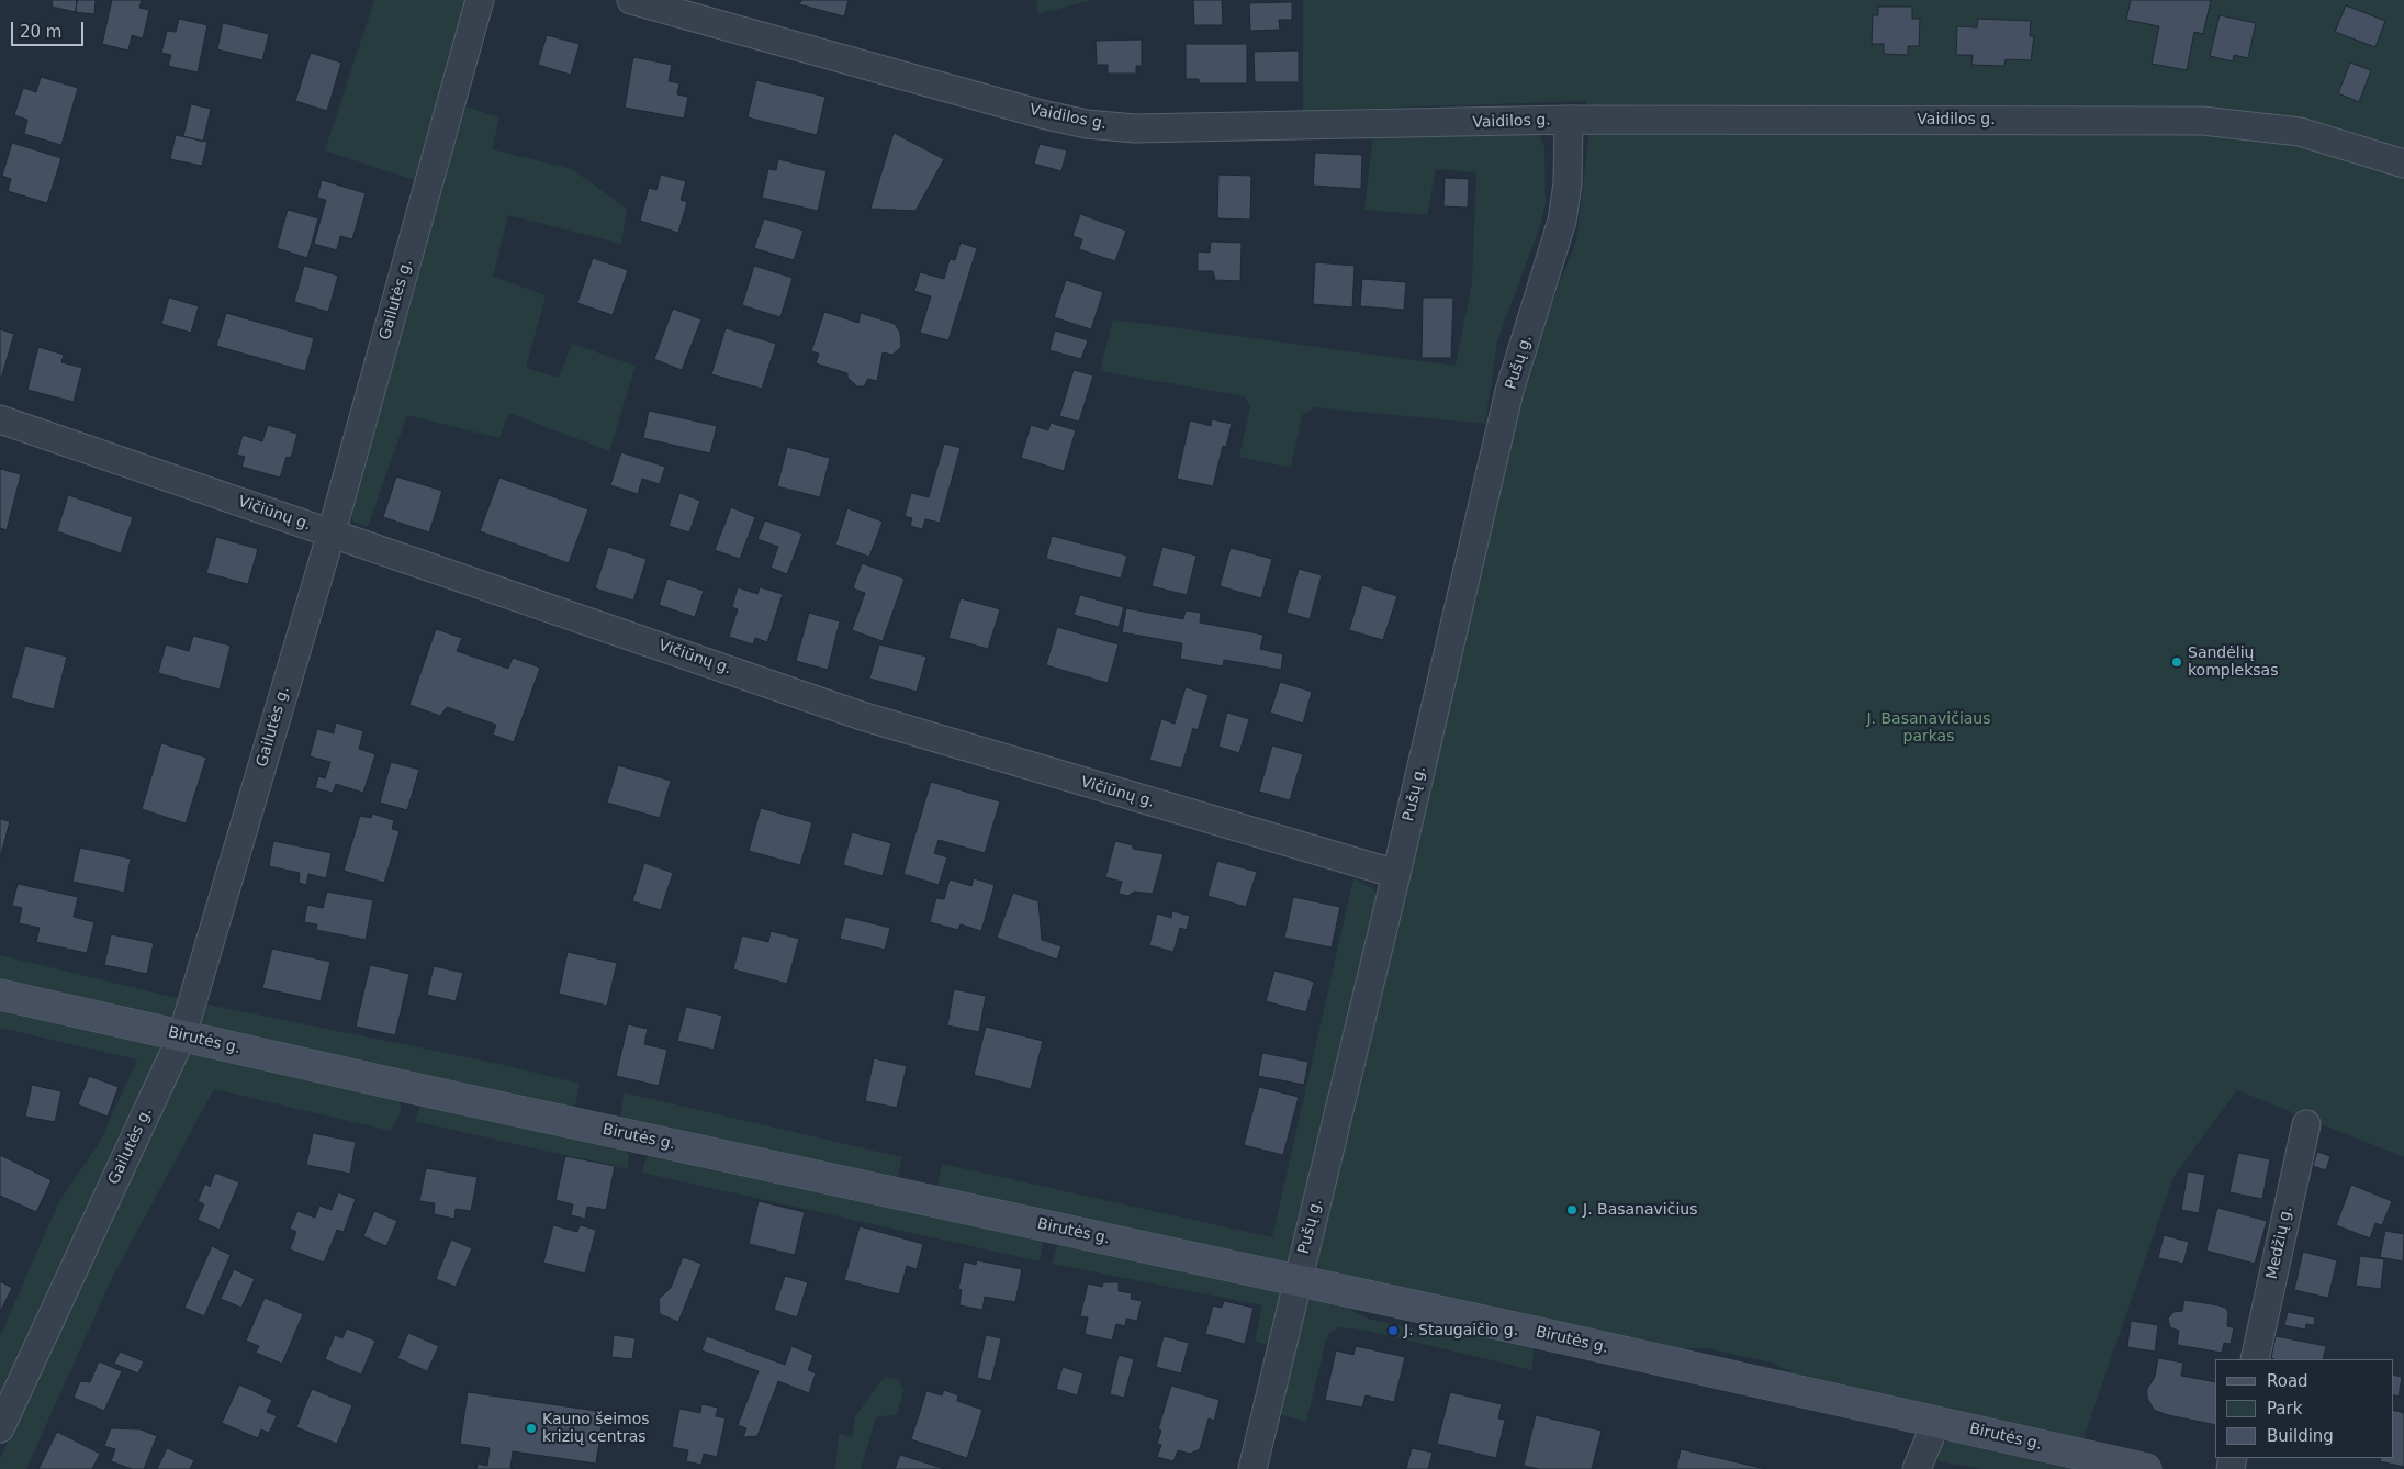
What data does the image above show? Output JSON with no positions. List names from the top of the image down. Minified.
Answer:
{"streets":{"street":["Vaidilos g.","Gailutės g.","Pušų g.","Vičiūnų g.","Birutės g.","Medžių g."]},"crossings":[["Vaidilos g.","Pušų g."],["Gailutės g.","Vičiūnų g."],["Gailutės g.","Birutės g."],["Pušų g.","Vičiūnų g."],["Pušų g.","Birutės g."]],"parks":["J. Basanavičiaus parkas"],"places":["Sandėlių kompleksas","J. Basanavičius","J. Staugaičio g.","Kauno šeimos krizių centras"],"legend":["Road","Park","Building"],"scale_bar":"20 m"}
